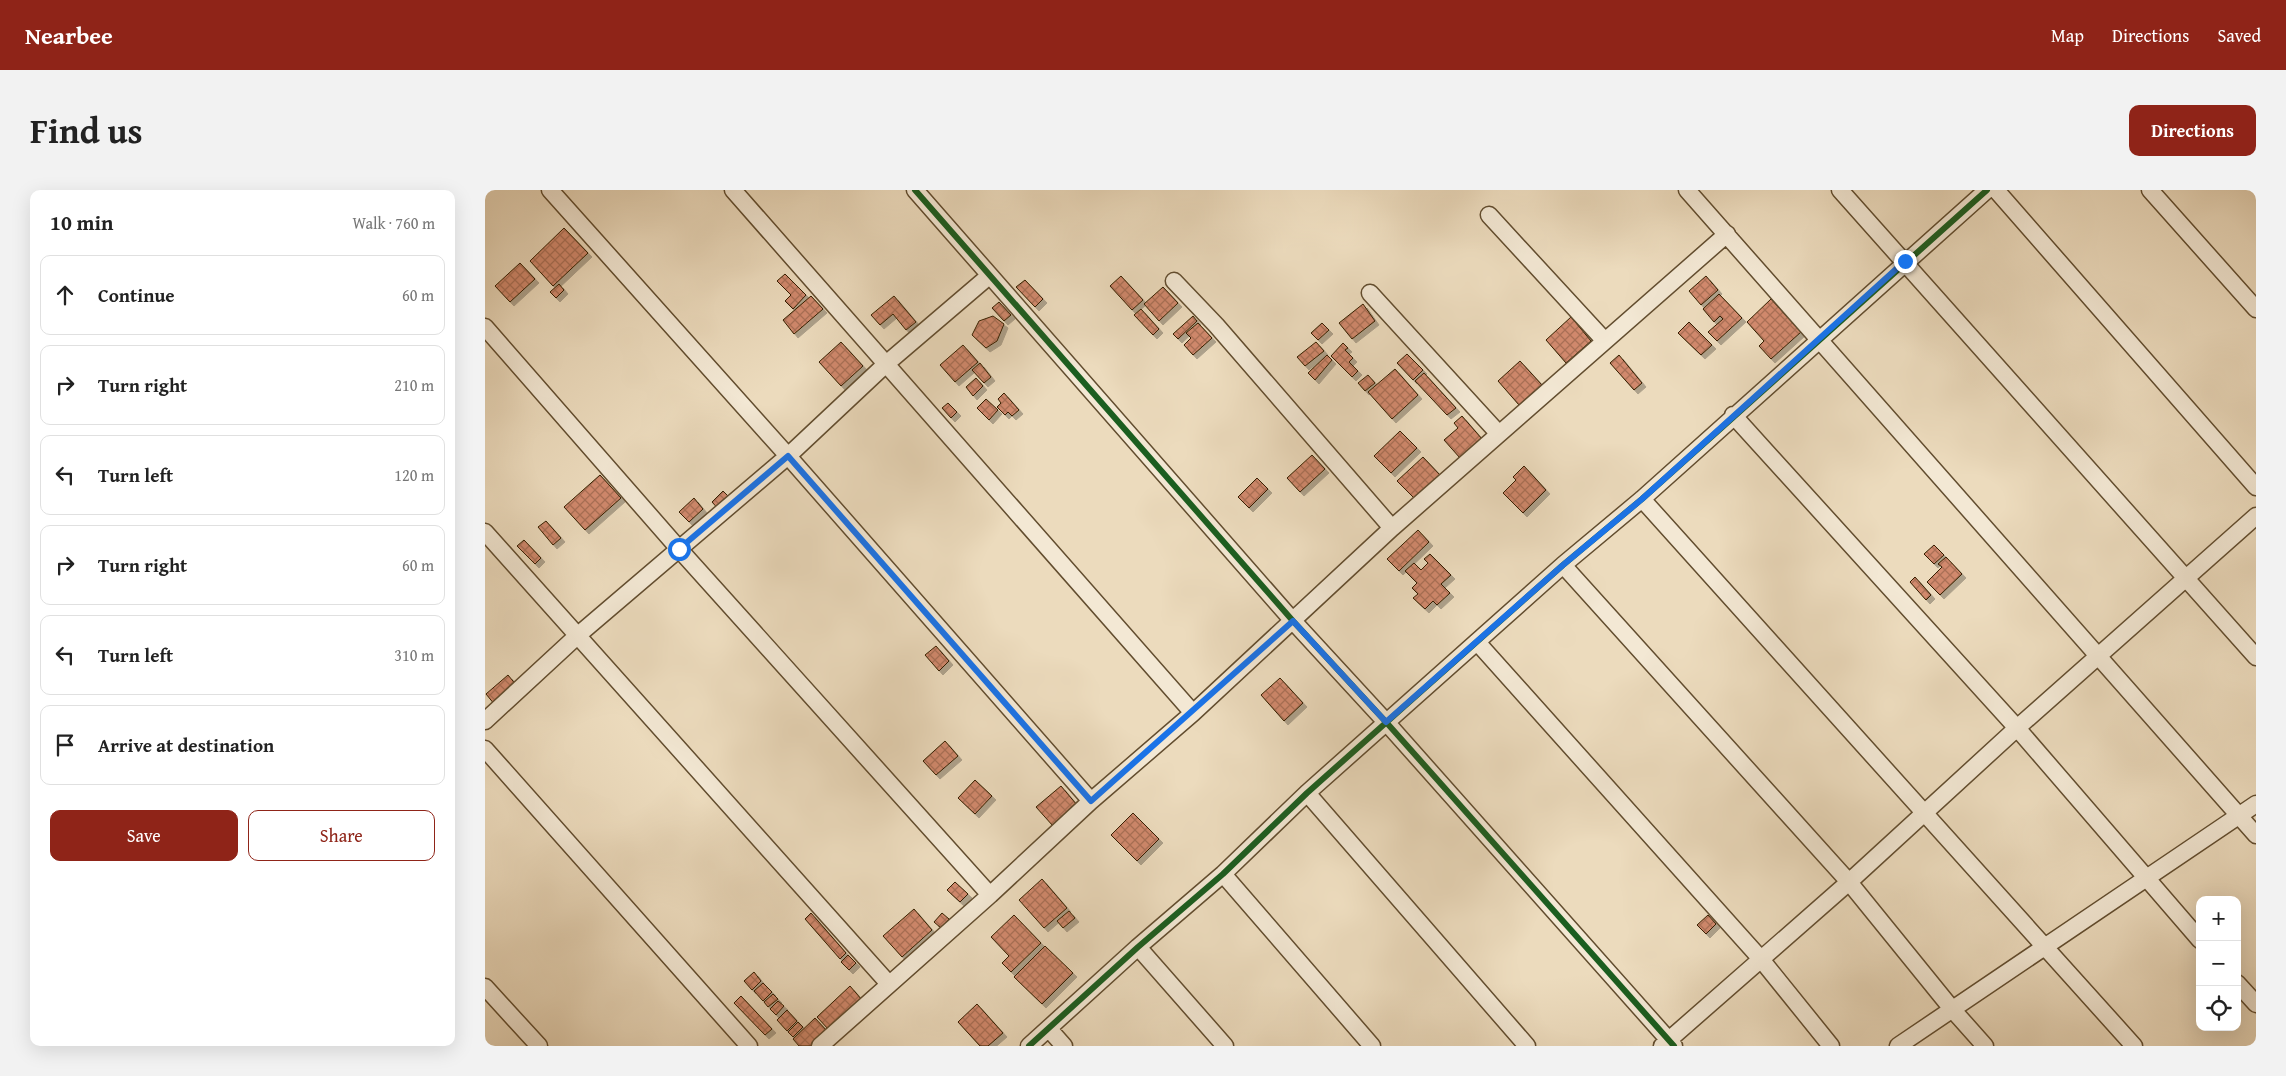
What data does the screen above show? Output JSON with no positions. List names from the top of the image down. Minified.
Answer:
{"page":{"header":"Nearbee","nav":["Map","Directions","Saved"],"title":"Find us","buttons":["Directions",["Save","Share"]],"heading":["10 min","Walk · 760 m"],"list":[["Continue","60 m"],["Turn right","210 m"],["Turn left","120 m"],["Turn right","60 m"],["Turn left","310 m"],"Arrive at destination"],"map_buttons":["+","−"]}}
